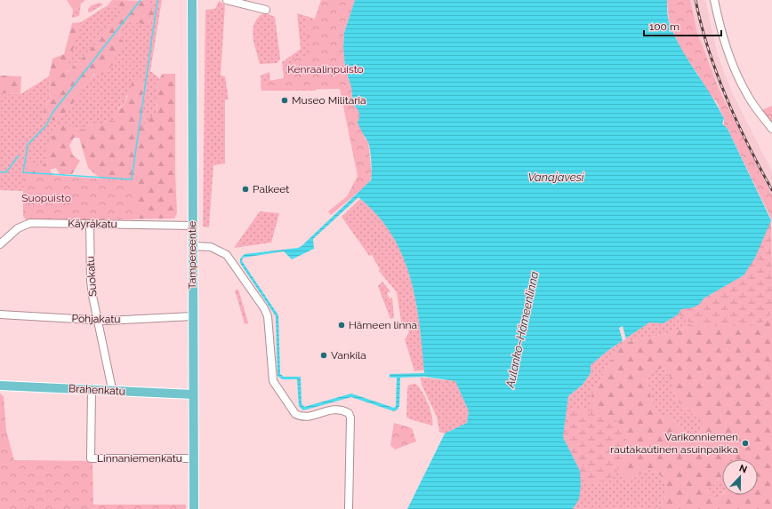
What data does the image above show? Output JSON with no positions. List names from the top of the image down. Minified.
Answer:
{"streets":{"main road":["Tampereentie","Brahenkatu"],"street":["Käyräkatu","Suokatu","Pohjakatu","Linnaniemenkatu"]},"crossings":[["Käyräkatu","Tampereentie"],["Käyräkatu","Suokatu"],["Tampereentie","Pohjakatu"],["Tampereentie","Brahenkatu"],["Tampereentie","Linnaniemenkatu"],["Suokatu","Pohjakatu"],["Suokatu","Brahenkatu"],["Brahenkatu","Linnaniemenkatu"]],"water":["Vanajavesi","Aulanko–Hämeenlinna"],"parks":["Kenraalinpuisto","Suopuisto"],"places":["Museo Militaria","Palkeet","Hämeen linna","Vankila","Varikonniemen rautakautinen asuinpaikka"],"scale_bar":"100 m","north":"top"}
